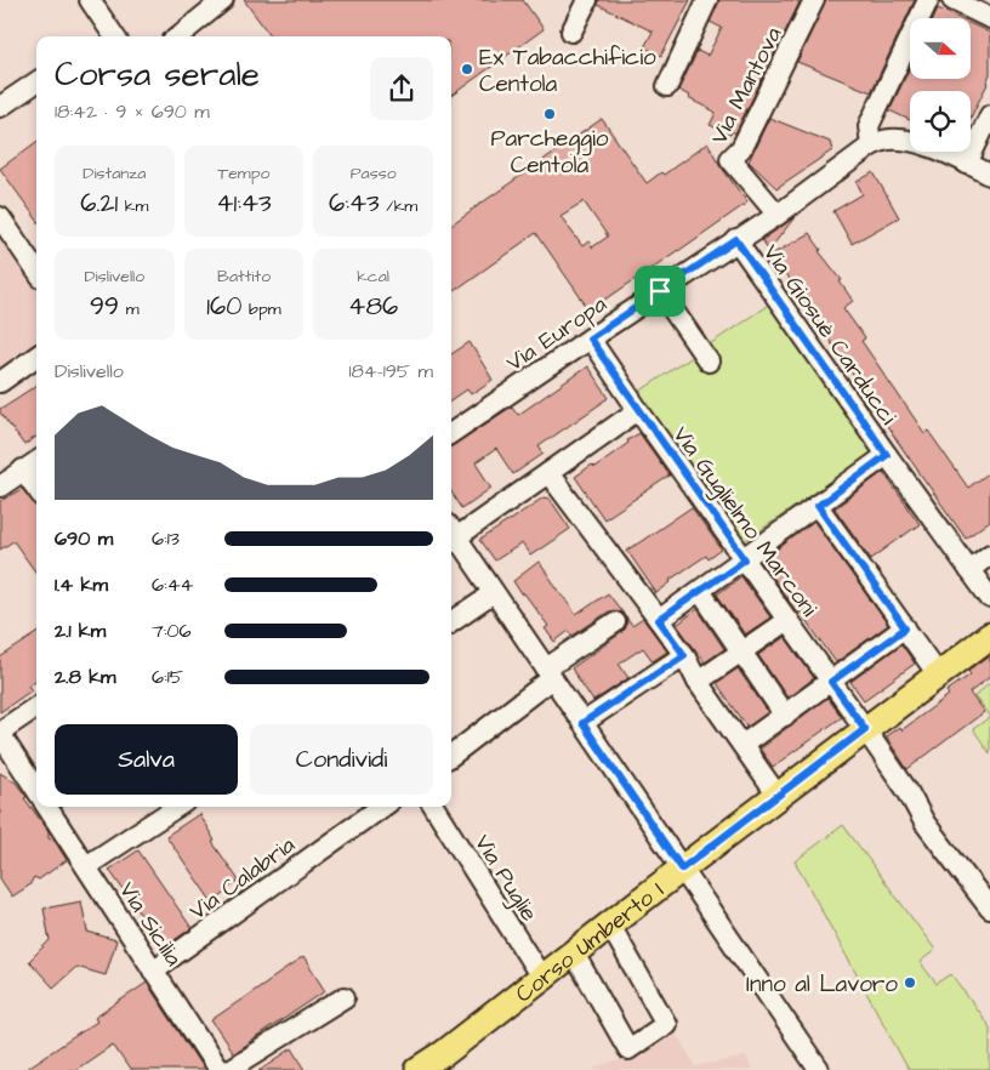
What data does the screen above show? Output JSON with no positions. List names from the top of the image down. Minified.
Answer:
{"streets":{"main road":["Corso Umberto I"],"street":["Via Mantova","Via Europa","Via Giosuè Carducci","Via Guglielmo Marconi","Via Calabria","Via Puglie","Via Sicilia"]},"crossings":[["Via Mantova","Via Europa"],["Via Europa","Via Giosuè Carducci"],["Via Europa","Via Guglielmo Marconi"],["Via Guglielmo Marconi","Corso Umberto I"],["Via Calabria","Via Sicilia"],["Via Puglie","Corso Umberto I"]],"places":["Ex Tabacchificio Centola","Parcheggio Centola","Inno al Lavoro"],"north":"right","page":{"heading":["Corsa serale","18:42 · 9 × 690 m"],"stats":[["Distanza","6.21 km"],["Tempo","41:43"],["Passo","6:43 /km"],["Dislivello","99 m"],["Battito","160 bpm"],["kcal","486"]],"chart":["Dislivello","184–195 m"],"list":[{"name":"690 m","note":"6:13"},{"name":"1.4 km","note":"6:44"},{"name":"2.1 km","note":"7:06"},{"name":"2.8 km","note":"6:15"}],"buttons":["Salva","Condividi"]}}
